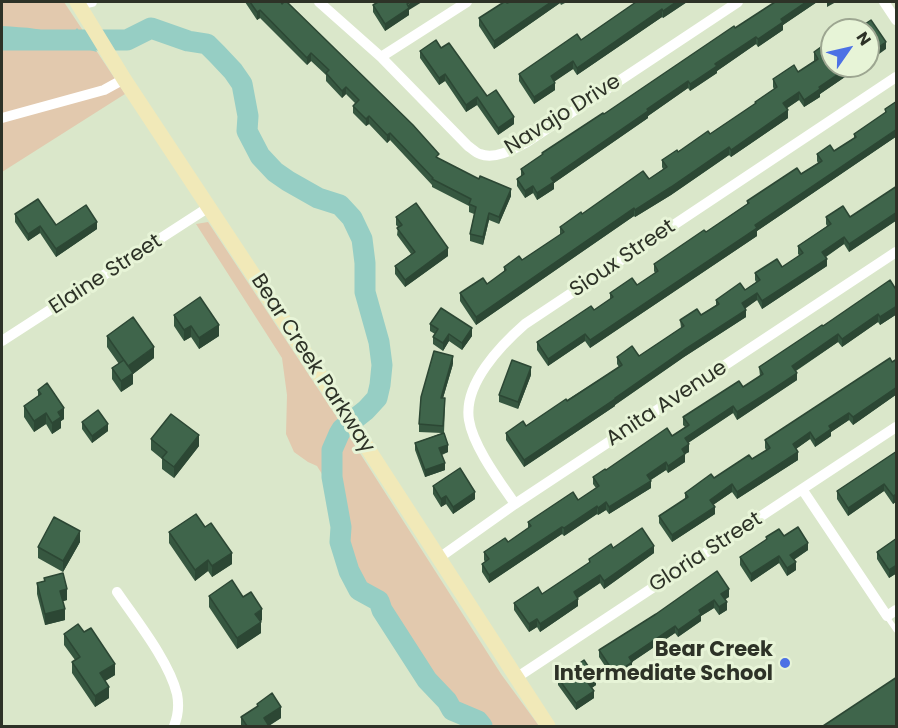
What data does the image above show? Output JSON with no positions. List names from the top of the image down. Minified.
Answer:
{"streets":{"main road":["Bear Creek Parkway"],"street":["Navajo Drive","Sioux Street","Elaine Street","Anita Avenue","Gloria Street"]},"crossings":[["Sioux Street","Anita Avenue"],["Elaine Street","Bear Creek Parkway"],["Bear Creek Parkway","Anita Avenue"],["Bear Creek Parkway","Gloria Street"]],"places":["Bear Creek Intermediate School"],"north":"top right"}
